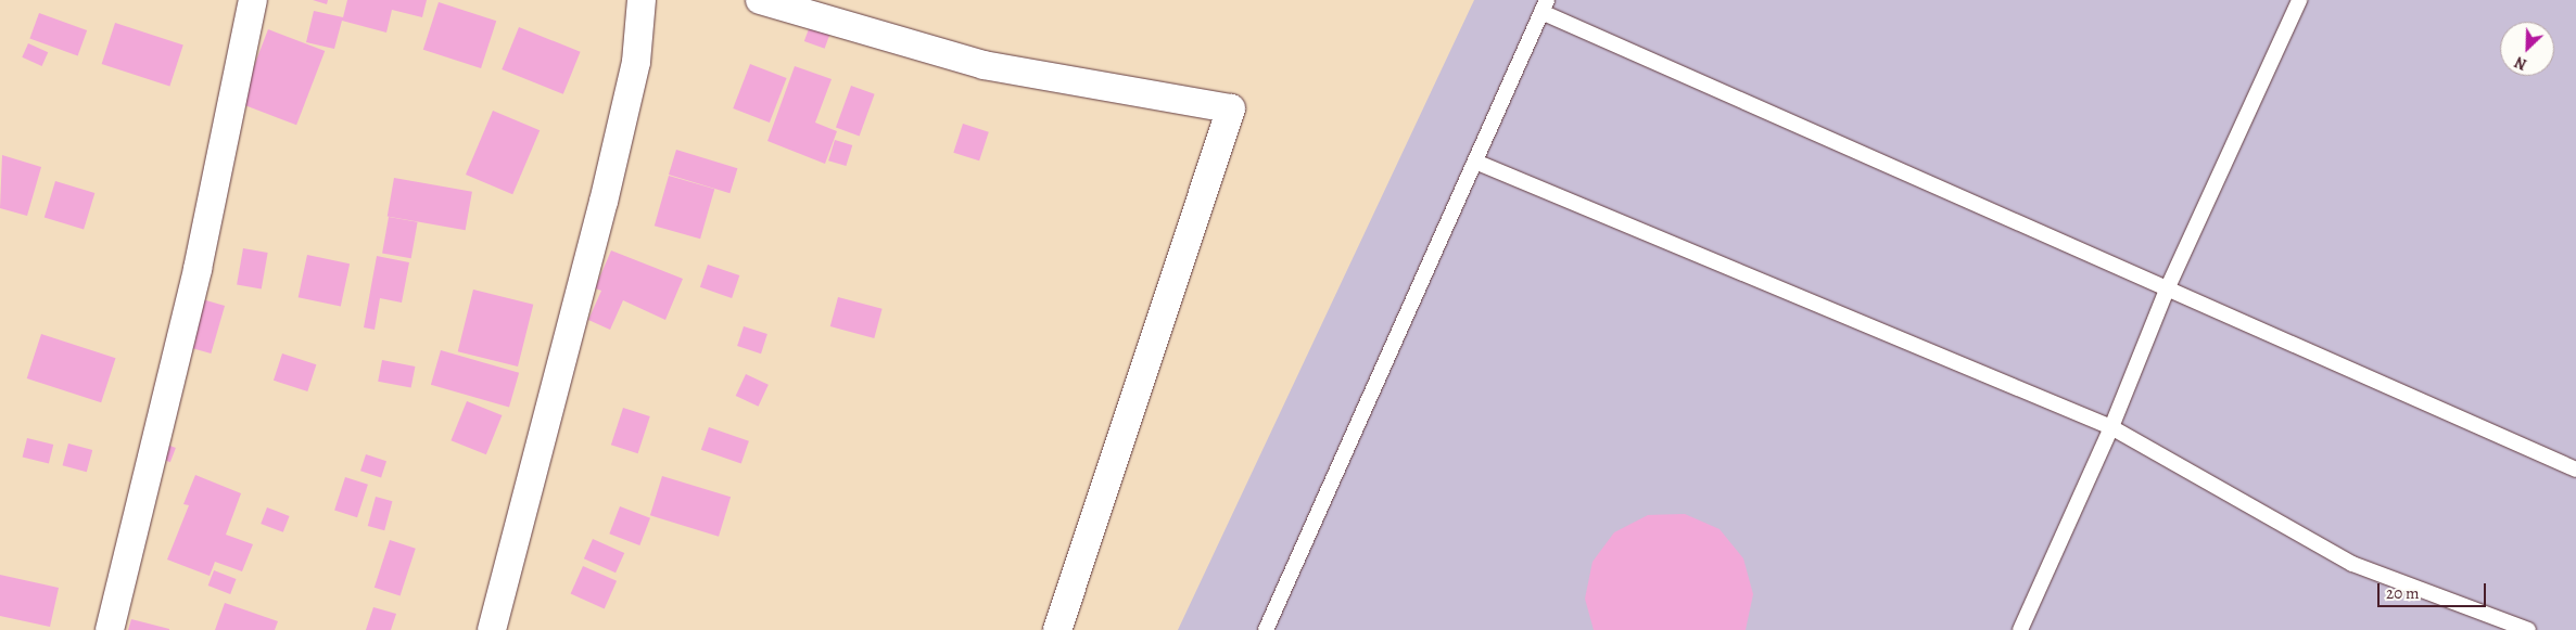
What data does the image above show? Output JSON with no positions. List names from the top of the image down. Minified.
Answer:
{"scale_bar":"20 m","north":"bottom left"}
